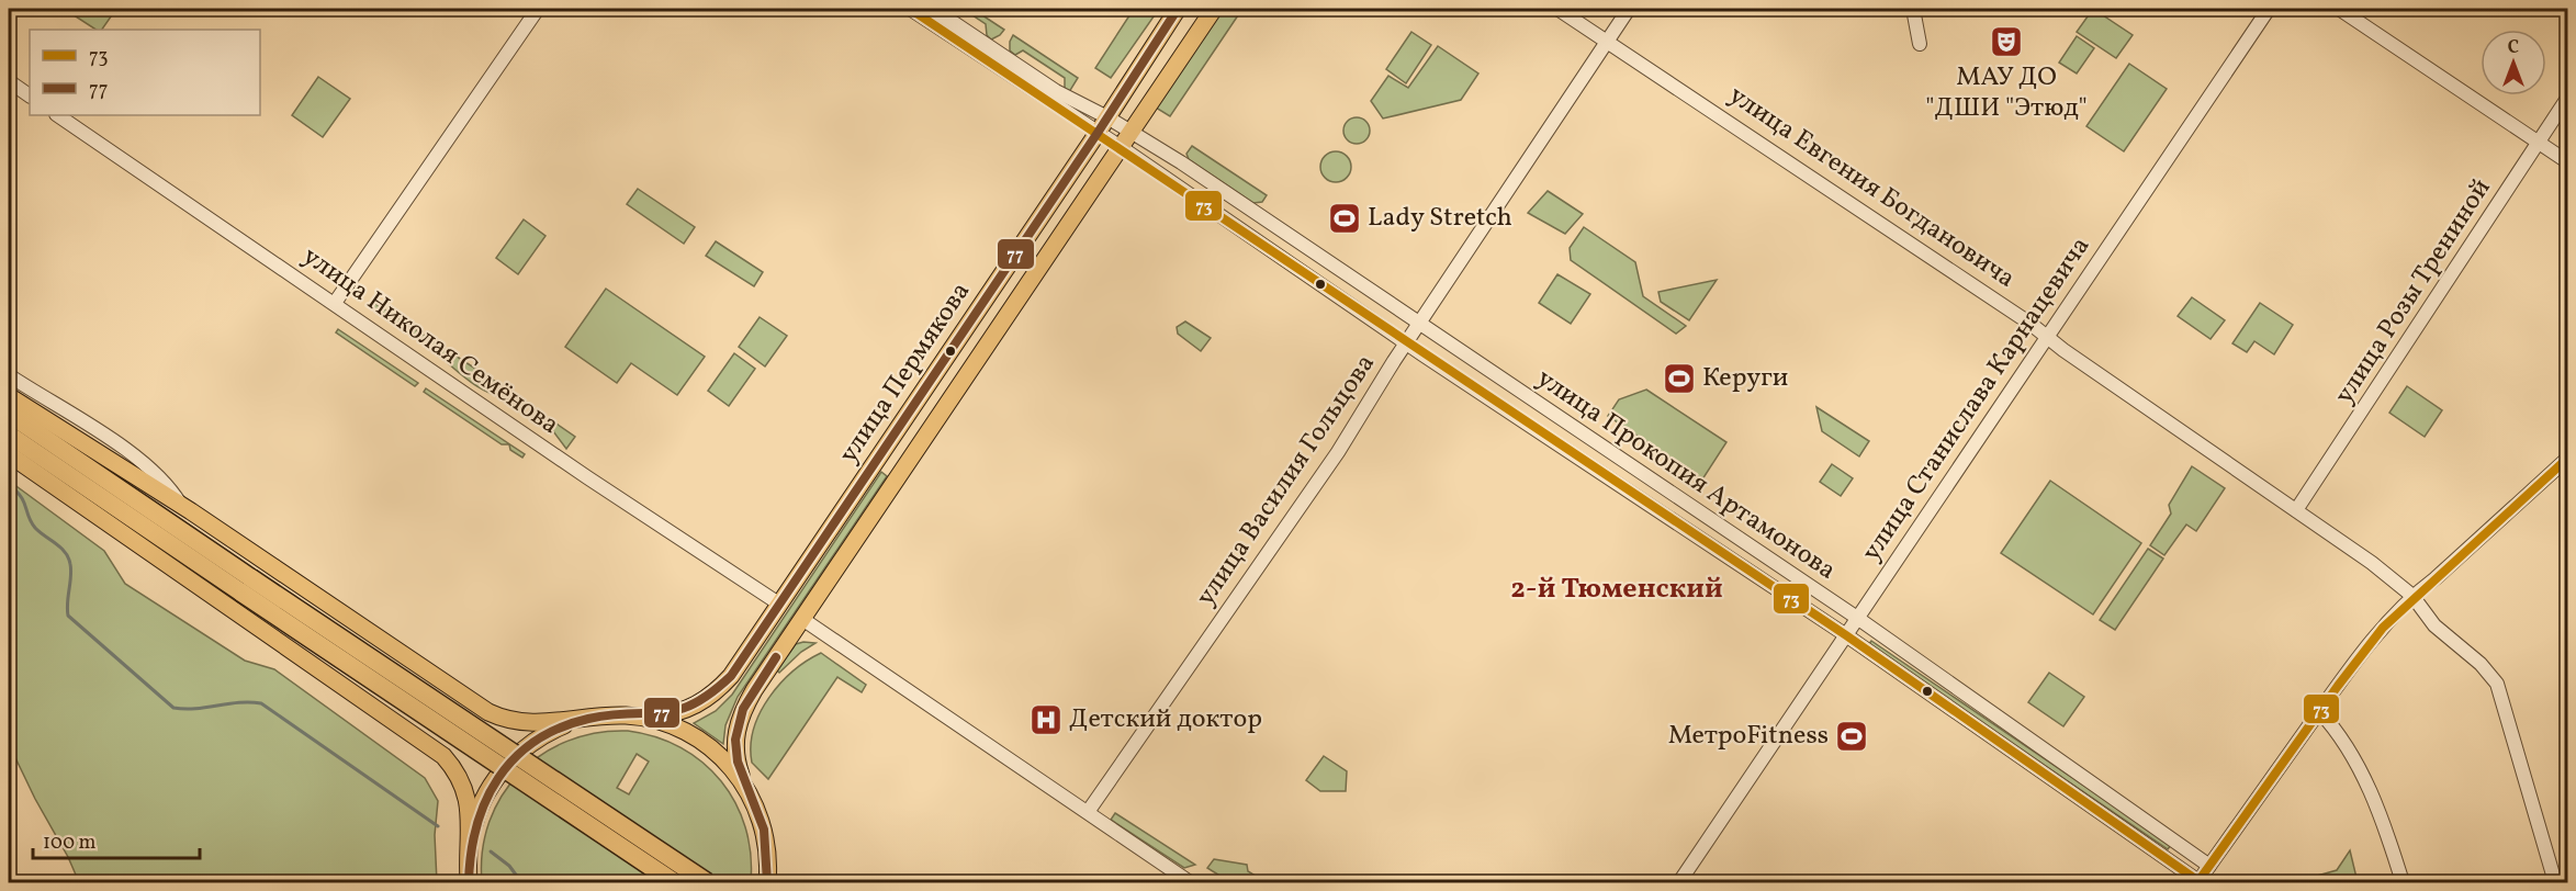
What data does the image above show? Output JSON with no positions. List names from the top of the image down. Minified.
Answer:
{"streets":{"main road":["улица Пермякова"],"street":["улица Евгения Богдановича","улица Розы Трениной","улица Николая Семёнова","улица Станислава Карнацевича","улица Прокопия Артамонова","улица Василия Гольцова"]},"crossings":[["улица Евгения Богдановича","улица Розы Трениной"],["улица Евгения Богдановича","улица Станислава Карнацевича"],["улица Евгения Богдановича","улица Василия Гольцова"],["улица Николая Семёнова","улица Пермякова"],["улица Пермякова","улица Прокопия Артамонова"],["улица Станислава Карнацевича","улица Прокопия Артамонова"],["улица Прокопия Артамонова","улица Василия Гольцова"]],"districts":["2-й Тюменский"],"places":{"theatre":["МАУ ДО \"ДШИ \"Этюд\""],"sports":["Lady Stretch","Керуги","МетроFitness"],"hospital":["Детский доктор"]},"lines":["transit line 73","transit line 77"],"legend":["73","77"],"scale_bar":"100 m","north":"top"}
